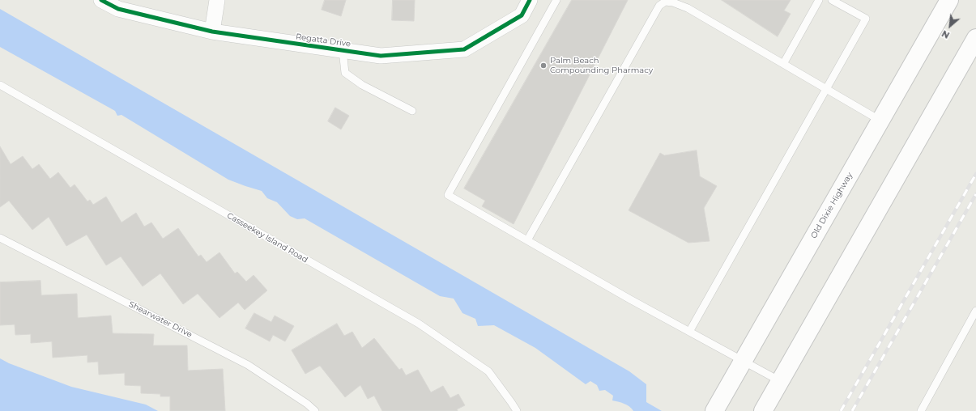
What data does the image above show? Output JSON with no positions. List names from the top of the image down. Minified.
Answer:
{"streets":{"main road":["Old Dixie Highway"],"street":["Regatta Drive"],"lane":["Casseekey Island Road","Shearwater Drive"]},"places":["Palm Beach Compounding Pharmacy"],"north":"bottom left"}
